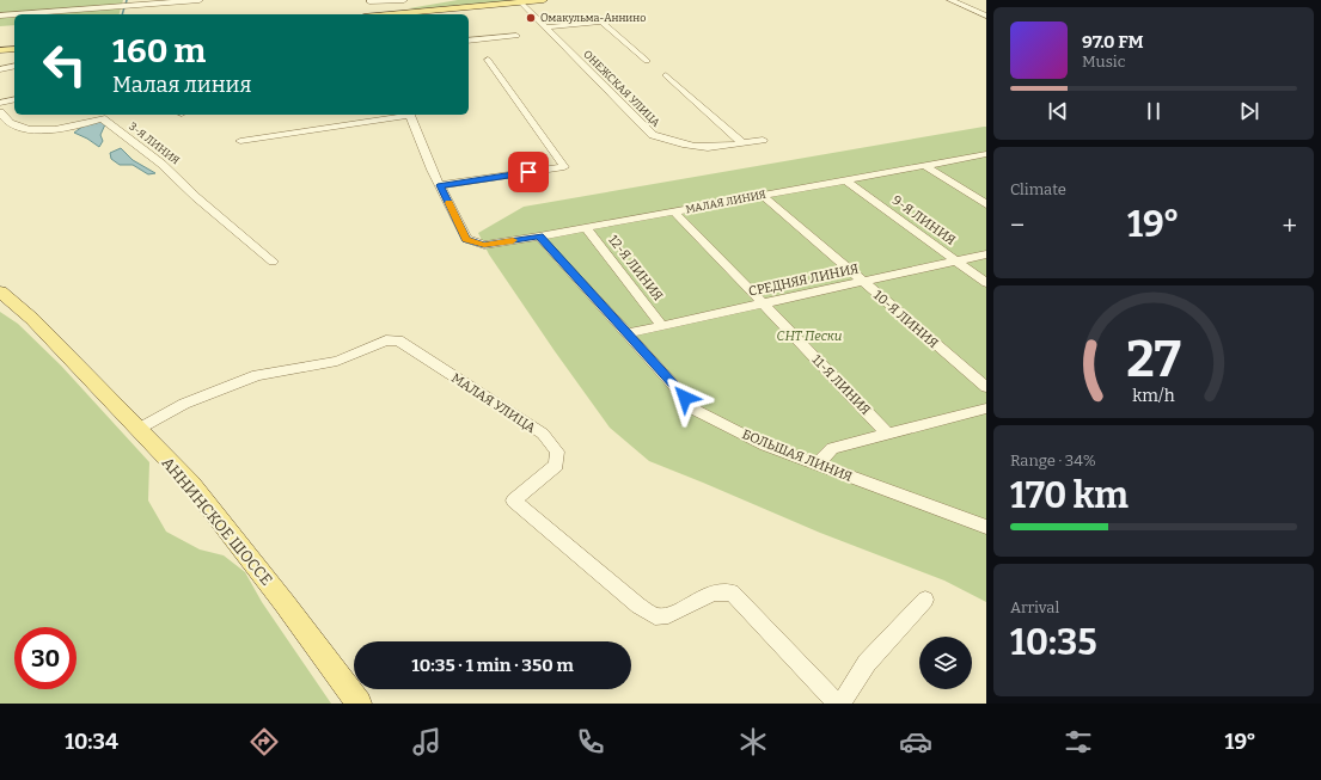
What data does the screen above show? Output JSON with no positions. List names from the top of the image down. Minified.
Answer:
{"streets":{"main road":["АННИНСКОЕ ШОССЕ"],"street":["ОНЕЖСКАЯ УЛИЦА","3-Я ЛИНИЯ","МАЛАЯ ЛИНИЯ","9-Я ЛИНИЯ","12-Я ЛИНИЯ","СРЕДНЯЯ ЛИНИЯ","10-Я ЛИНИЯ","11-Я ЛИНИЯ","МАЛАЯ УЛИЦА","БОЛЬШАЯ ЛИНИЯ"]},"crossings":[["МАЛАЯ ЛИНИЯ","9-Я ЛИНИЯ"],["МАЛАЯ ЛИНИЯ","12-Я ЛИНИЯ"],["МАЛАЯ ЛИНИЯ","10-Я ЛИНИЯ"],["МАЛАЯ ЛИНИЯ","11-Я ЛИНИЯ"],["МАЛАЯ ЛИНИЯ","БОЛЬШАЯ ЛИНИЯ"],["9-Я ЛИНИЯ","СРЕДНЯЯ ЛИНИЯ"],["12-Я ЛИНИЯ","СРЕДНЯЯ ЛИНИЯ"],["СРЕДНЯЯ ЛИНИЯ","10-Я ЛИНИЯ"],["СРЕДНЯЯ ЛИНИЯ","11-Я ЛИНИЯ"],["СРЕДНЯЯ ЛИНИЯ","БОЛЬШАЯ ЛИНИЯ"],["МАЛАЯ УЛИЦА","АННИНСКОЕ ШОССЕ"]],"parks":["СНТ Пески"],"places":["Омакульма-Аннино"],"page":{"turn":["160 m","Малая линия"],"song":["97.0 FM","Music"],"tile":["Climate",["Range · 34%","170 km"],["Arrival","10:35"]],"heat":["−","19°","+"],"limit":"30","trip":"10:35 · 1 min · 350 m","tabs":["10:34","19°"],"gauge":["27","km/h"]}}
